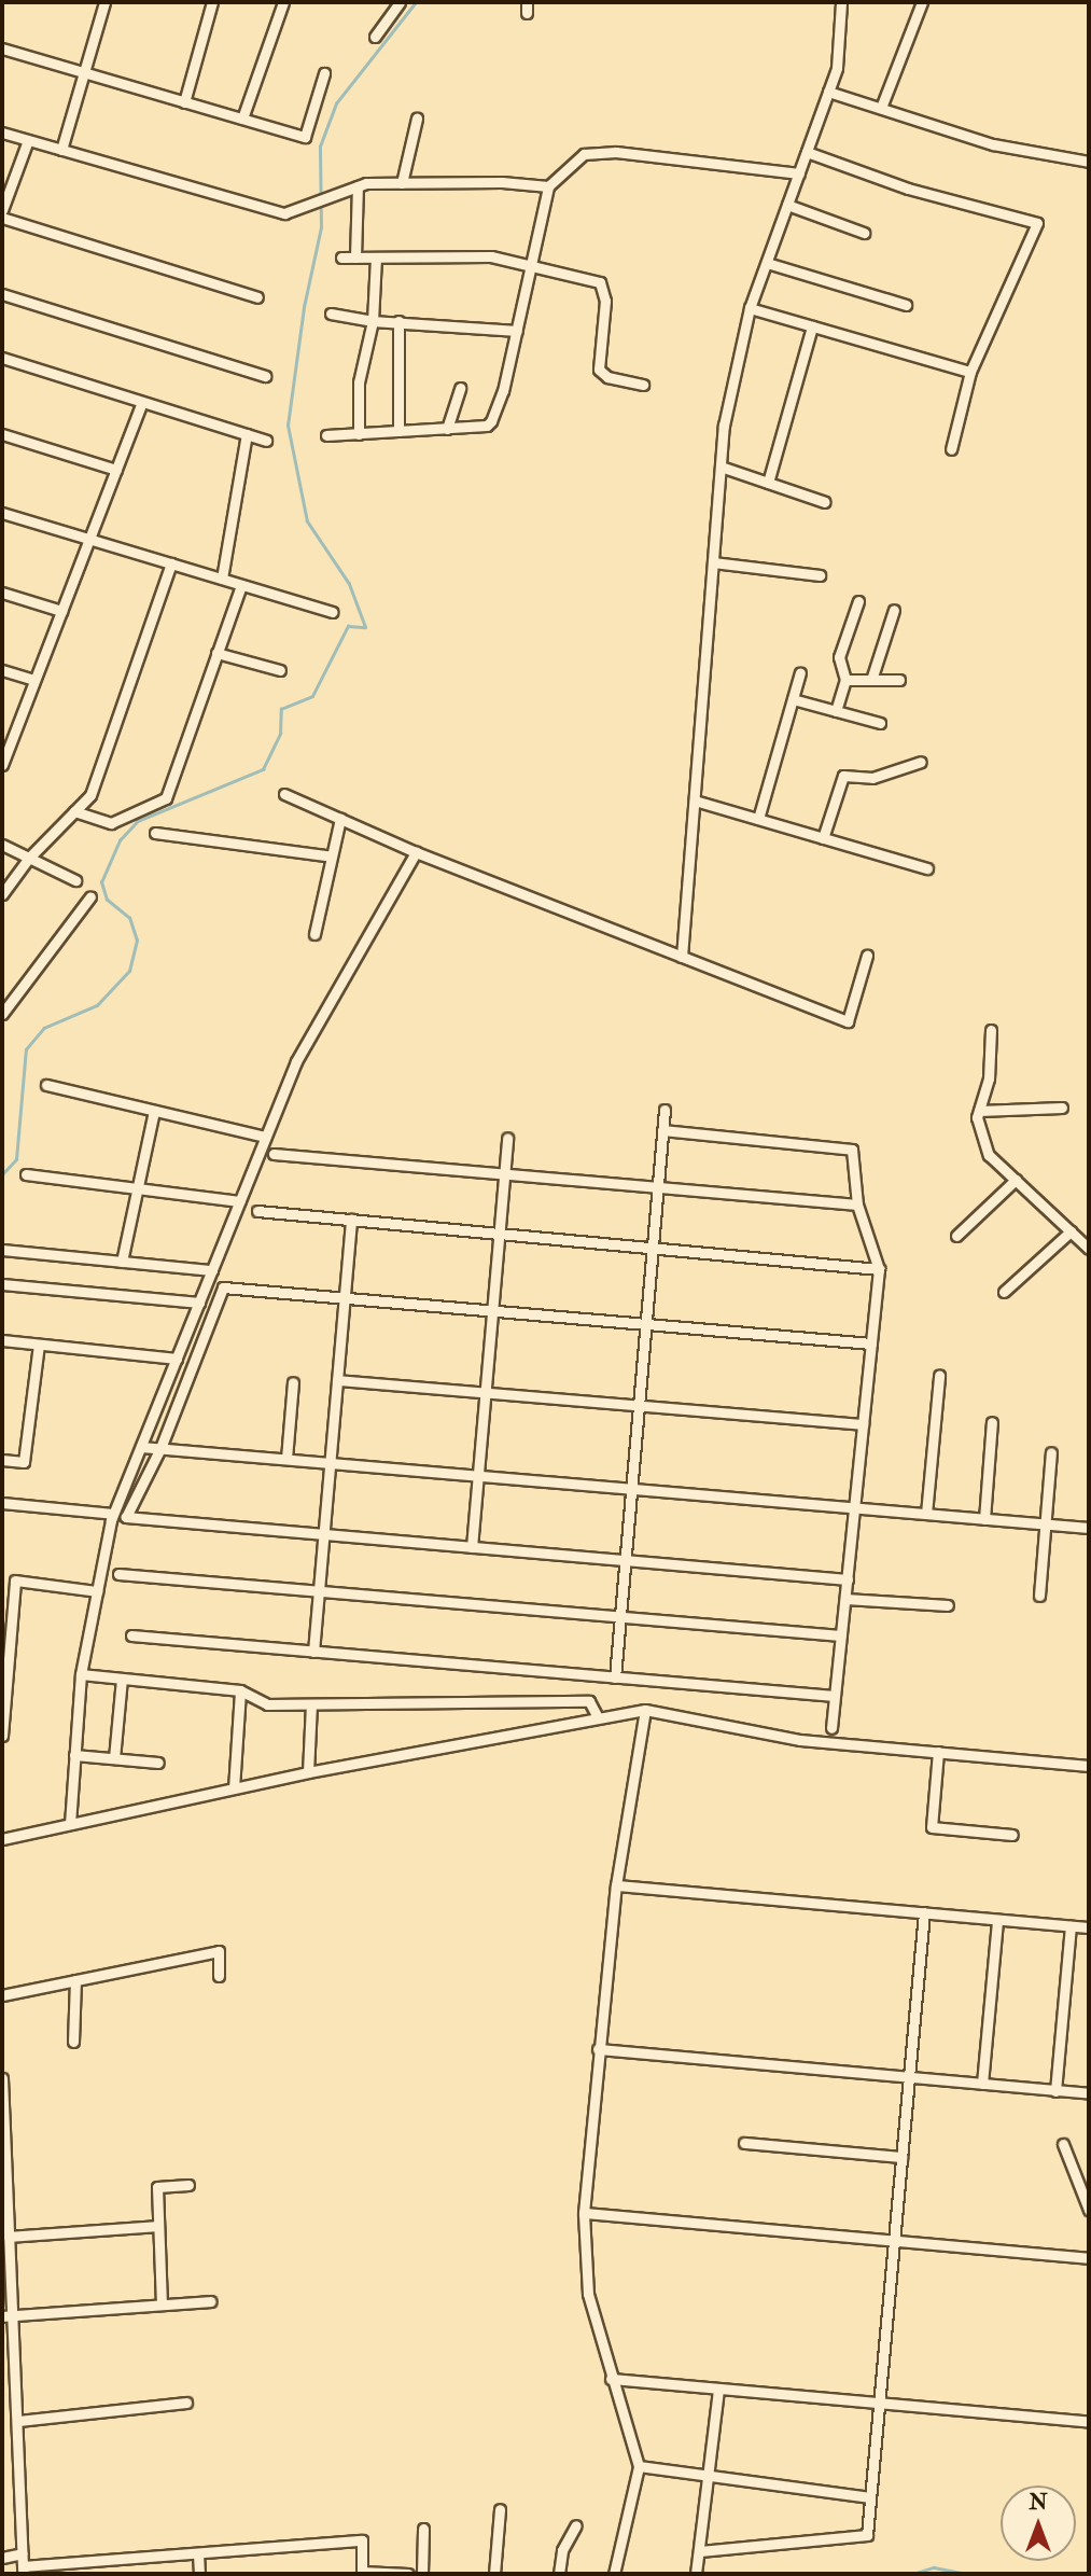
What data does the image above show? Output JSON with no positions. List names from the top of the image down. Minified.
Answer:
{"north":"top"}
